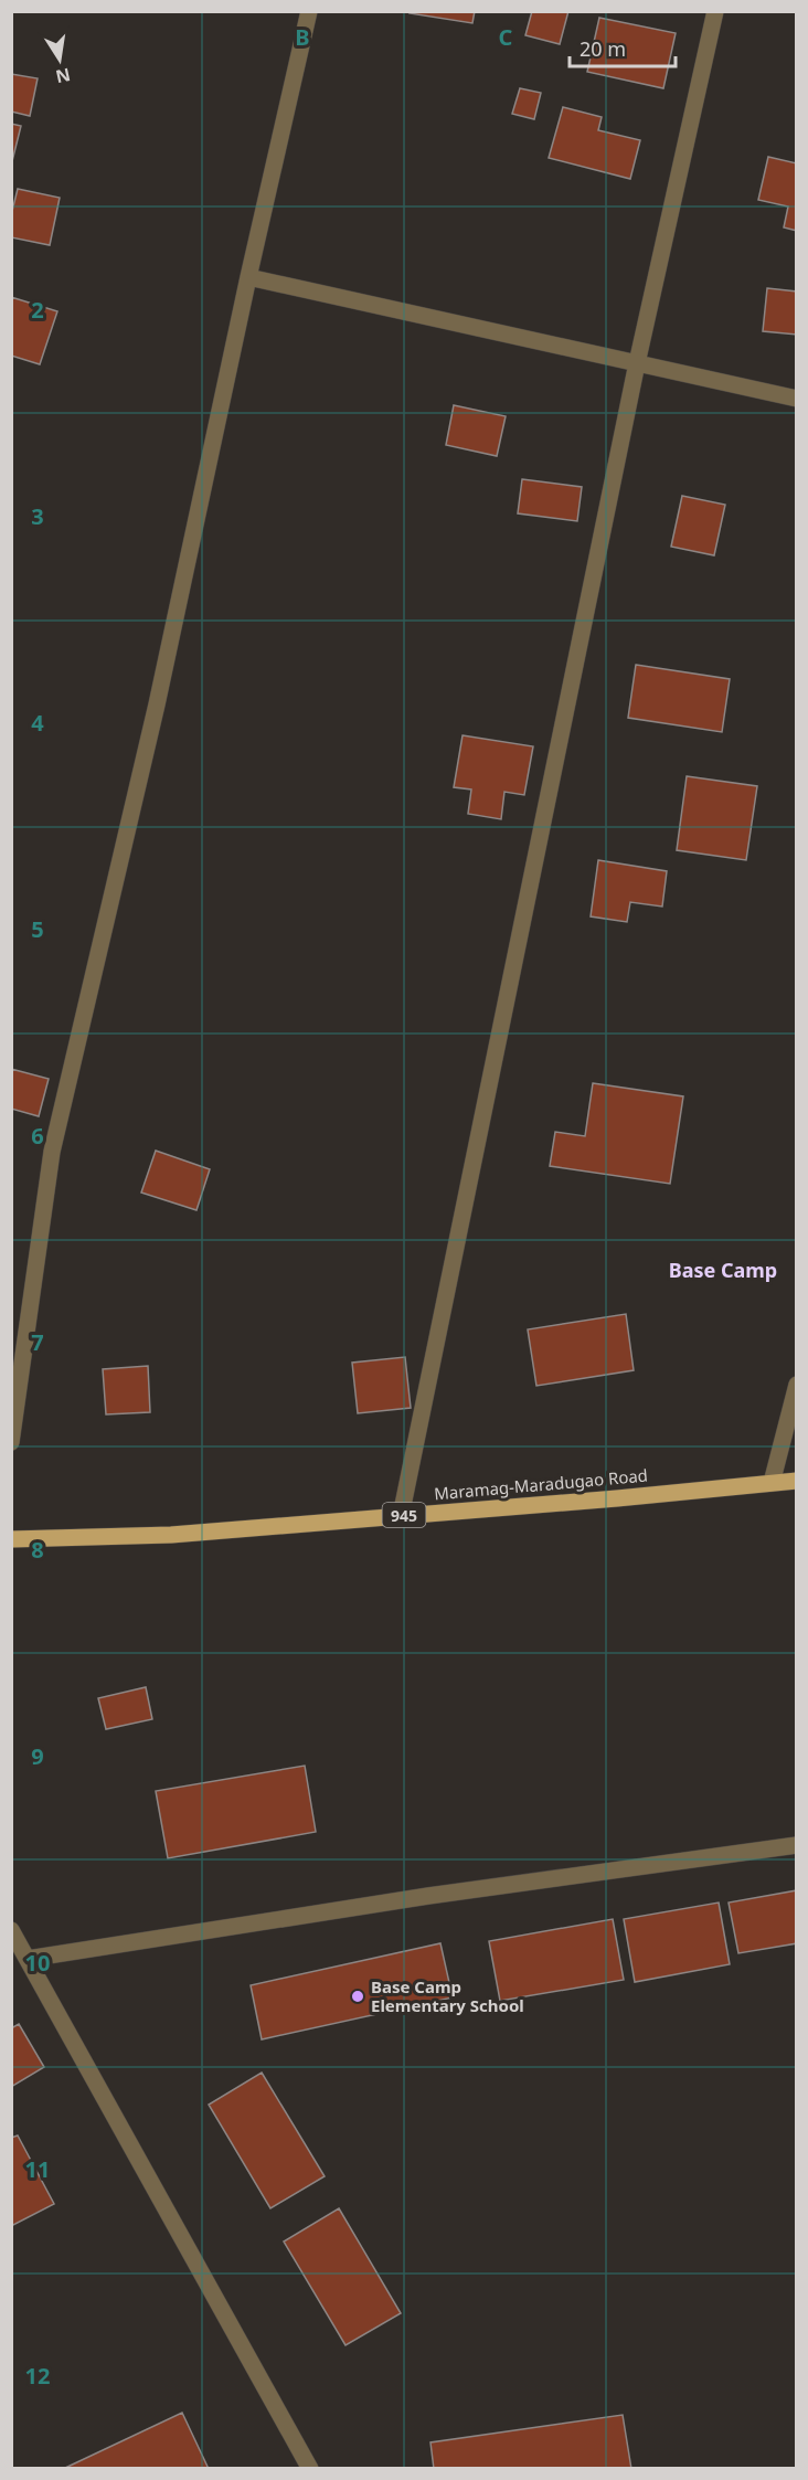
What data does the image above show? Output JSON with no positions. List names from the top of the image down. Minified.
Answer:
{"streets":{"main road":["Maramag-Maradugao Road","945"]},"districts":["Base Camp"],"places":["Base Camp Elementary School"],"scale_bar":"20 m","north":"bottom","grid":{"columns":["B","C"],"rows":["2","3","4","5","6","7","8","9","10","11","12"]}}
